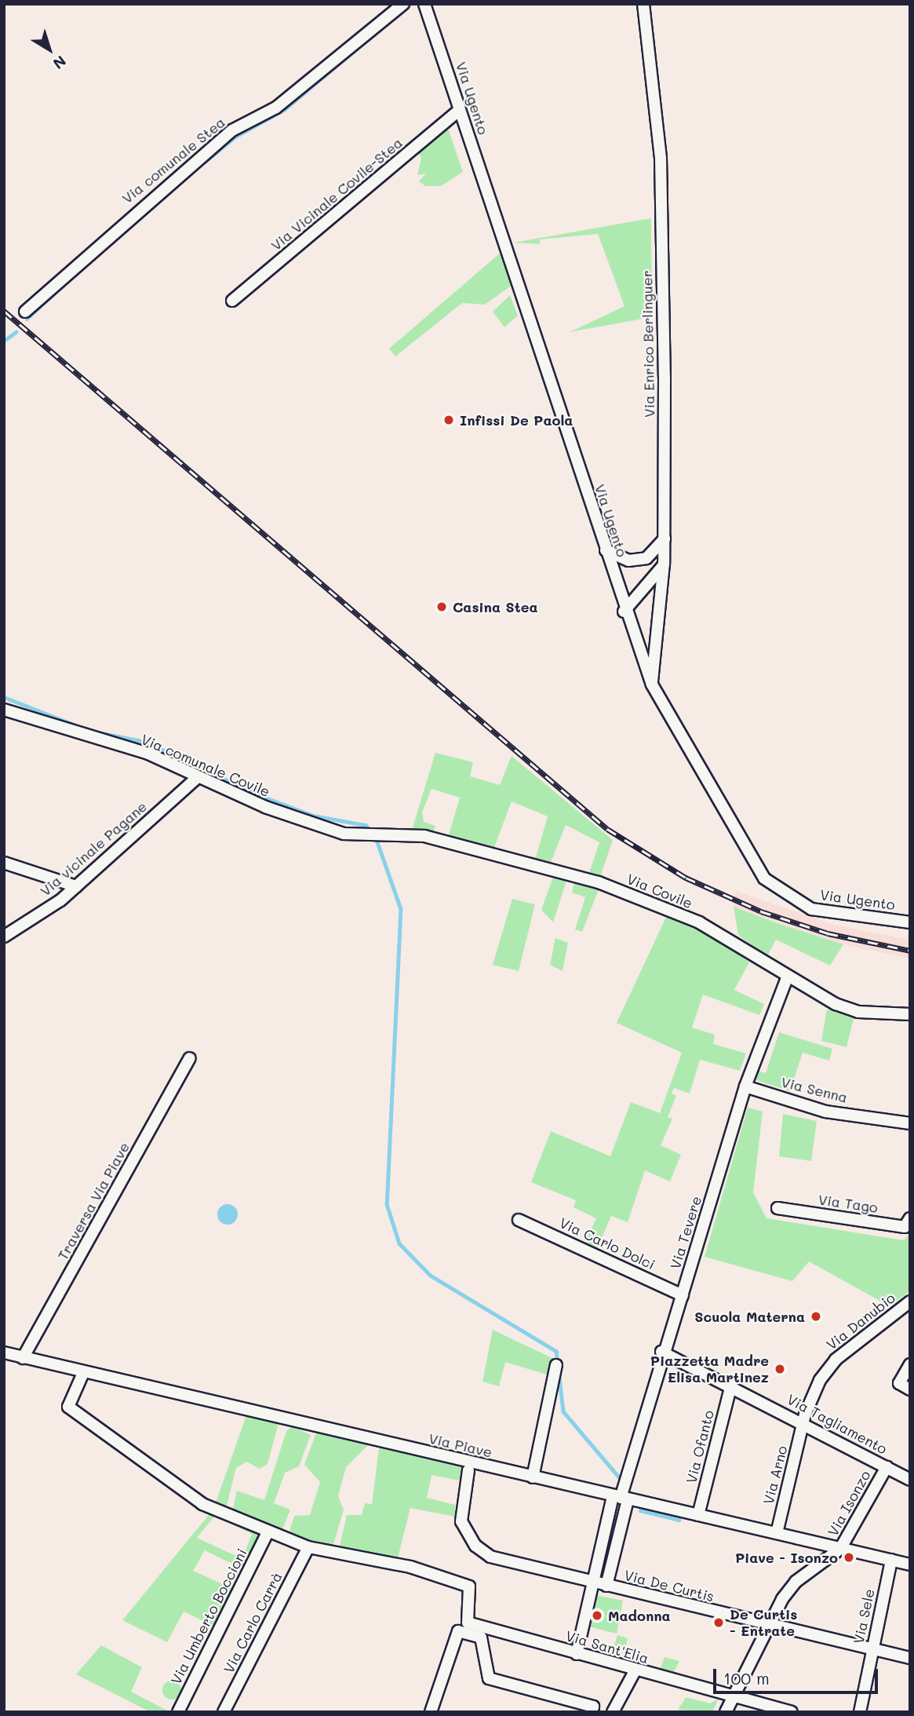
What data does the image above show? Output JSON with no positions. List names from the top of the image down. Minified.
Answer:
{"streets":{"street":["Via Ugento","Via comunale Stea","Via Vicinale Covile-Stea","Via Enrico Berlinguer","Via comunale Covile","Via vicinale Pagane","Via Covile","Via Senna","Traversa Via Piave","Via Tago","Via Tevere","Via Carlo Dolci","Via Danubio","Via Tagliamento","Via Piave","Via Ofanto","Via Arno","Via Isonzo","Via De Curtis","Via Umberto Boccioni","Via Sele","Via Carlo Carrà","Via Sant'Elia"]},"crossings":[["Via Ugento","Via Vicinale Covile-Stea"],["Via Ugento","Via Enrico Berlinguer"],["Via comunale Covile","Via vicinale Pagane"],["Via comunale Covile","Via Covile"],["Via Covile","Via Tevere"],["Via Senna","Via Tevere"],["Traversa Via Piave","Via Piave"],["Via Tevere","Via Carlo Dolci"],["Via Tevere","Via Tagliamento"],["Via Tevere","Via Piave"],["Via Danubio","Via Tagliamento"],["Via Danubio","Via Arno"],["Via Tagliamento","Via Ofanto"],["Via Tagliamento","Via Arno"],["Via Tagliamento","Via Isonzo"],["Via Piave","Via Ofanto"],["Via Piave","Via Arno"],["Via Piave","Via Isonzo"],["Via Piave","Via Sele"],["Via Isonzo","Via De Curtis"],["Via Isonzo","Via Sant'Elia"],["Via De Curtis","Via Sele"],["Via Carlo Carrà","Via Sant'Elia"]],"places":["Infissi De Paola","Casina Stea","Scuola Materna","Piazzetta Madre Elisa Martinez","Piave - Isonzo","Madonna","De Curtis - Entrate"],"scale_bar":"100 m","north":"bottom right"}
